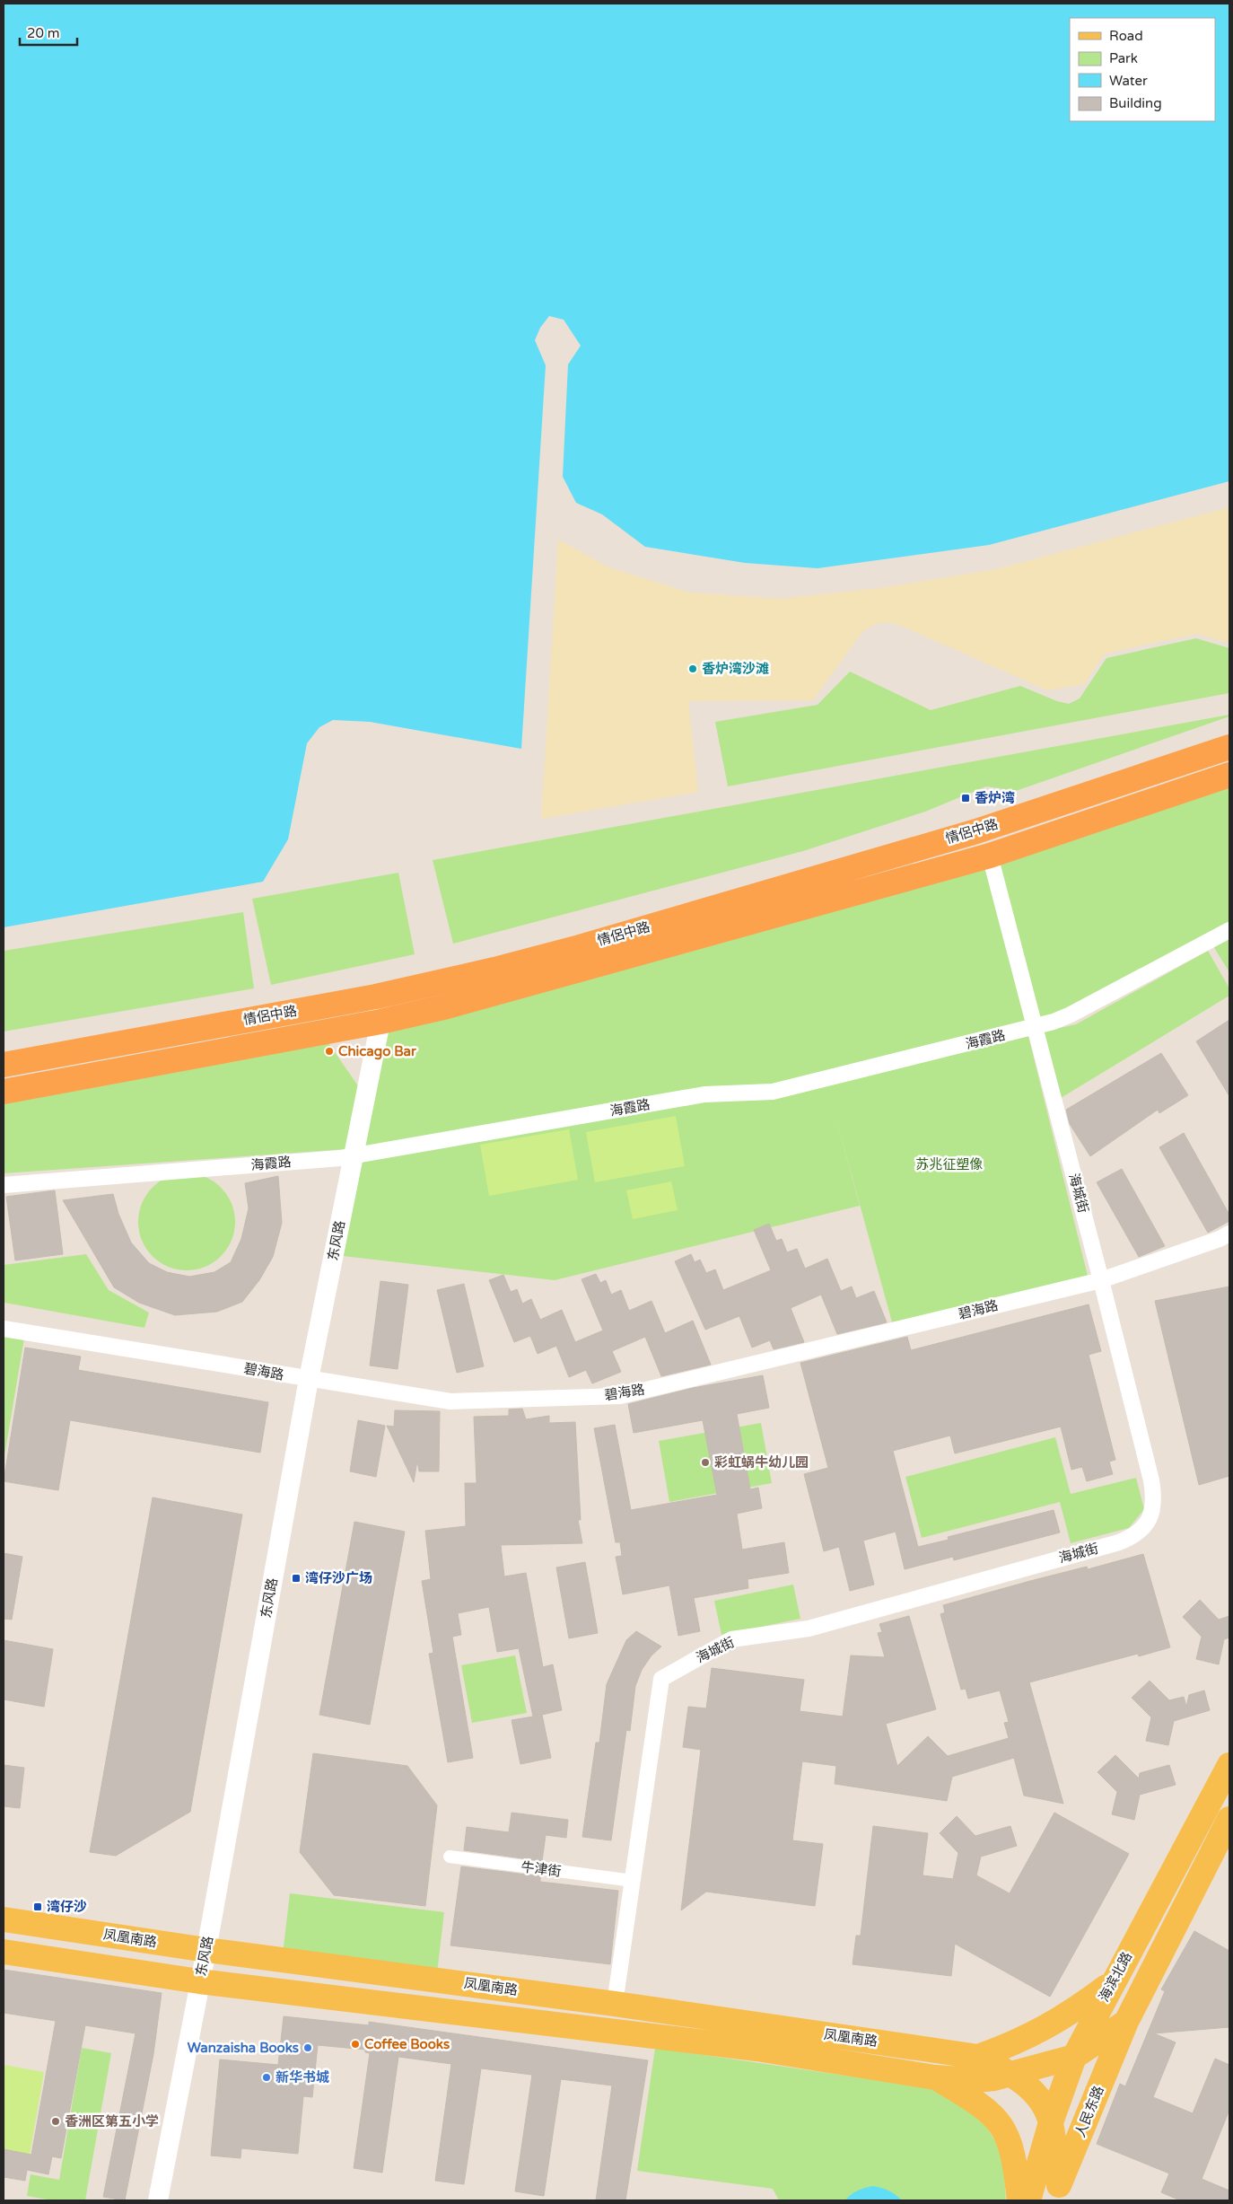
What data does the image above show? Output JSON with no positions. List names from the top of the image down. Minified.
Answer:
{"streets":{"highway":["情侶中路"],"main road":["凤凰南路","海滨北路","人民东路"],"street":["海霞路","海城街","东风路","碧海路","牛津街"]},"crossings":[["情侶中路","海城街"],["情侶中路","东风路"],["海霞路","海城街"],["海霞路","东风路"],["海城街","碧海路"],["海城街","牛津街"],["海城街","凤凰南路"],["东风路","碧海路"],["东风路","凤凰南路"],["凤凰南路","海滨北路"],["凤凰南路","人民东路"]],"parks":["苏兆征塑像"],"places":{"other":["香炉湾沙滩","Chicago Bar","彩虹蜗牛幼儿园","Coffee Books","Wanzaisha Books","新华书城","香洲区第五小学"],"transit":["香炉湾","湾仔沙广场","湾仔沙"]},"legend":["Road","Park","Water","Building"],"scale_bar":"20 m"}
